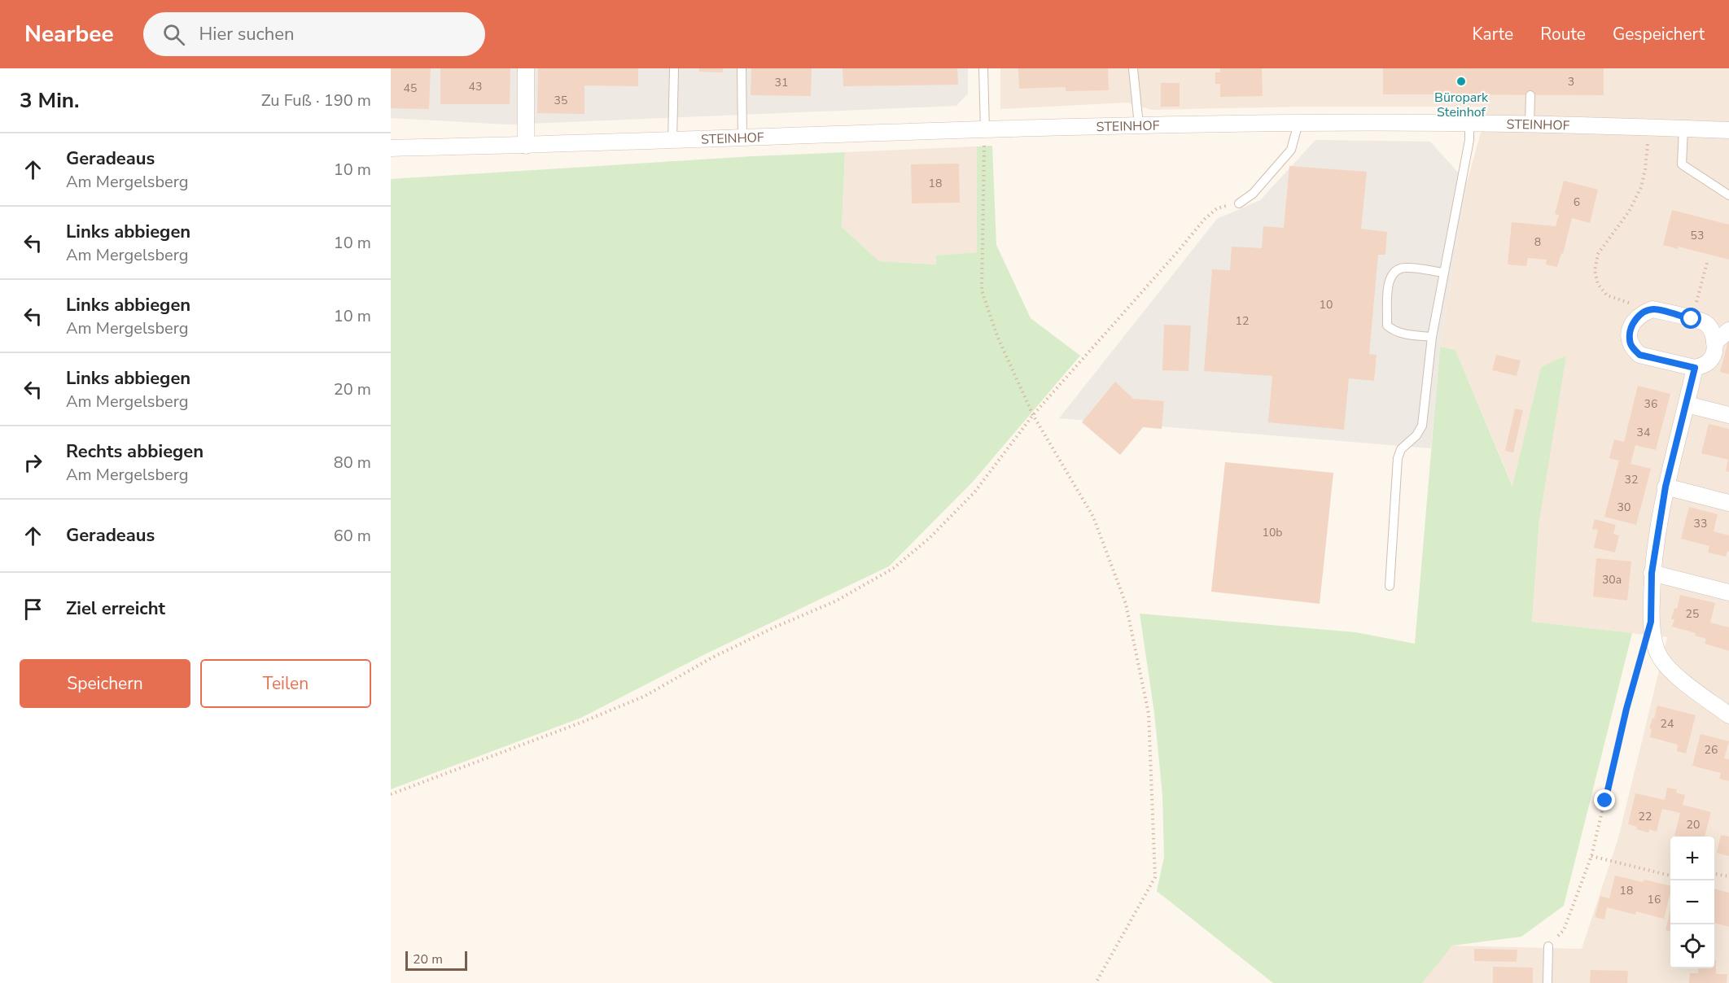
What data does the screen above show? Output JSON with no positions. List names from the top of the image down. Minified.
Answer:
{"streets":{"street":["STEINHOF"]},"places":["Büropark Steinhof"],"house_numbers":["3","31","43","45","35","18","6","53","8","10","12","36","34","32","30","33","10b","30a","25","24","26","22","20","18","16"],"scale_bar":"20 m","page":{"header":"Nearbee","search":"Hier suchen","nav":["Karte","Route","Gespeichert"],"heading":["3 Min.","Zu Fuß · 190 m"],"list":[["Geradeaus","Am Mergelsberg","10 m"],["Links abbiegen","Am Mergelsberg","10 m"],["Links abbiegen","Am Mergelsberg","10 m"],["Links abbiegen","Am Mergelsberg","20 m"],["Rechts abbiegen","Am Mergelsberg","80 m"],["Geradeaus","60 m"],"Ziel erreicht"],"buttons":["Speichern","Teilen"],"map_buttons":["+","−"],"scale":"20 m"}}
